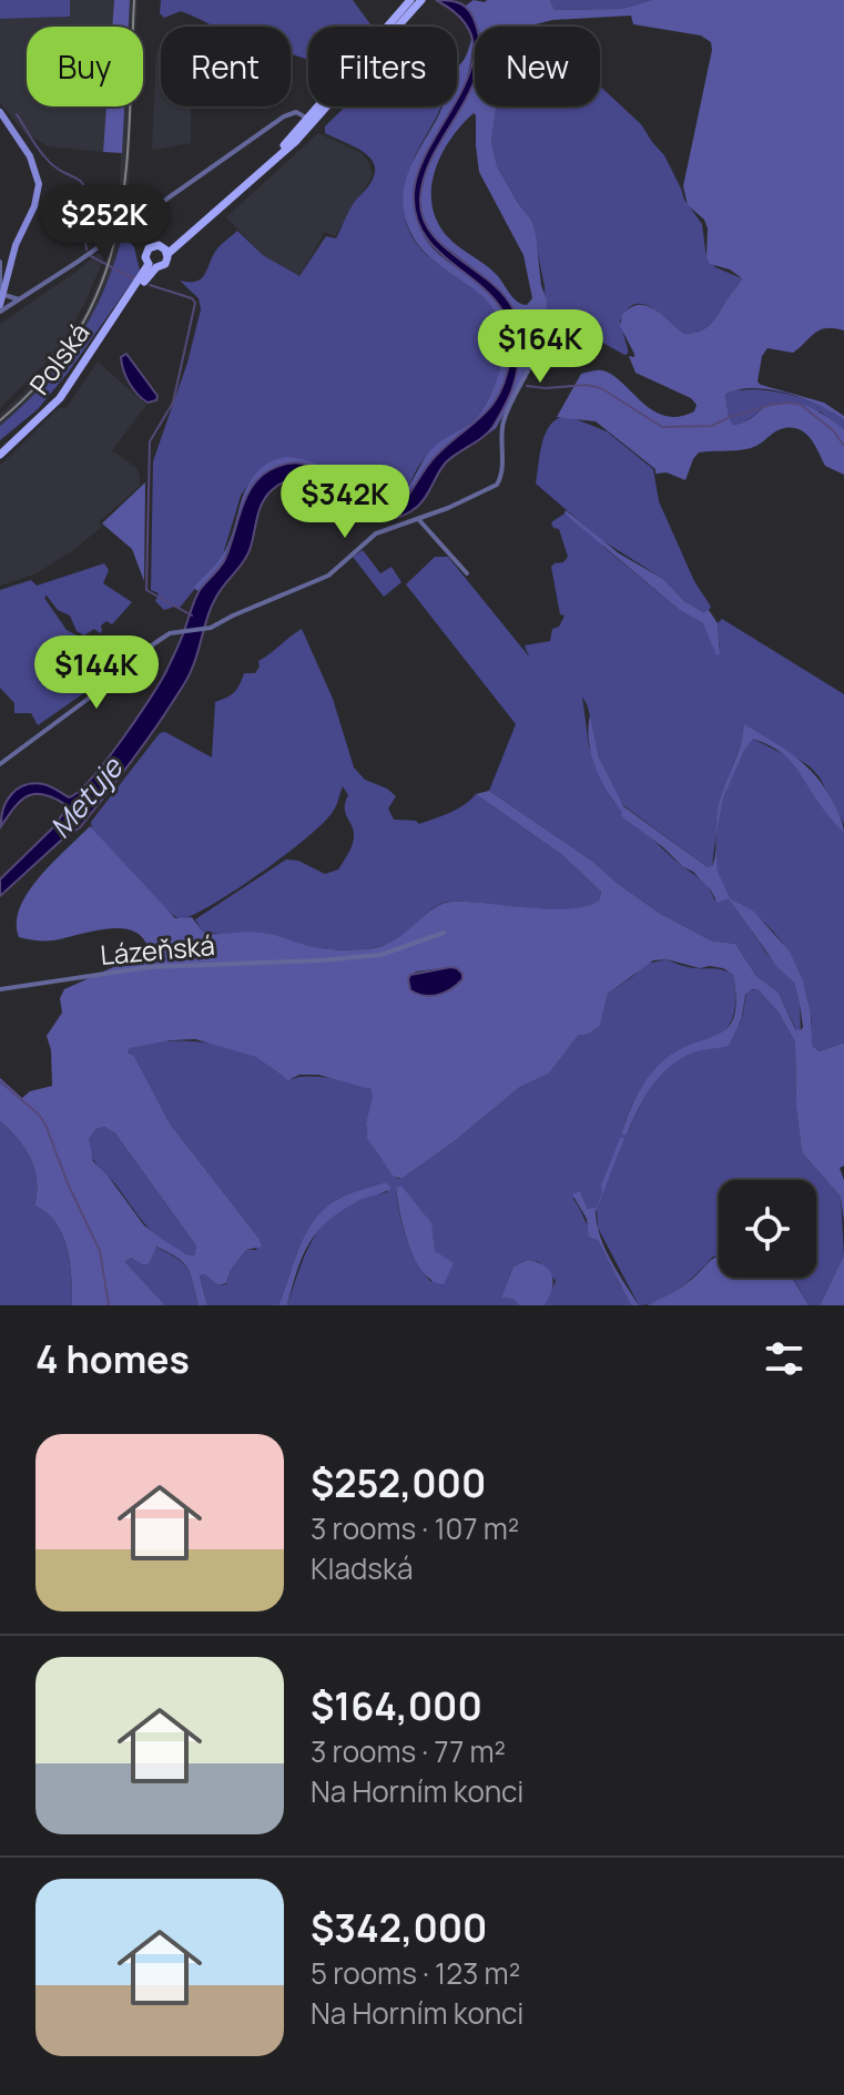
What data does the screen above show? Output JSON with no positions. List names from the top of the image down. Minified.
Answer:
{"streets":{"main road":["Polská"],"street":["Lázeňská"]},"water":["Metuje"],"page":{"chip":["Buy","Rent","Filters","New"],"price":["$252K","$164K","$342K","$144K"],"heading":"4 homes","list":[{"name":"$252,000","note":"3 rooms · 107 m² · Kladská"},{"name":"$164,000","note":"3 rooms · 77 m² · Na Horním konci"},{"name":"$342,000","note":"5 rooms · 123 m² · Na Horním konci"}]}}
